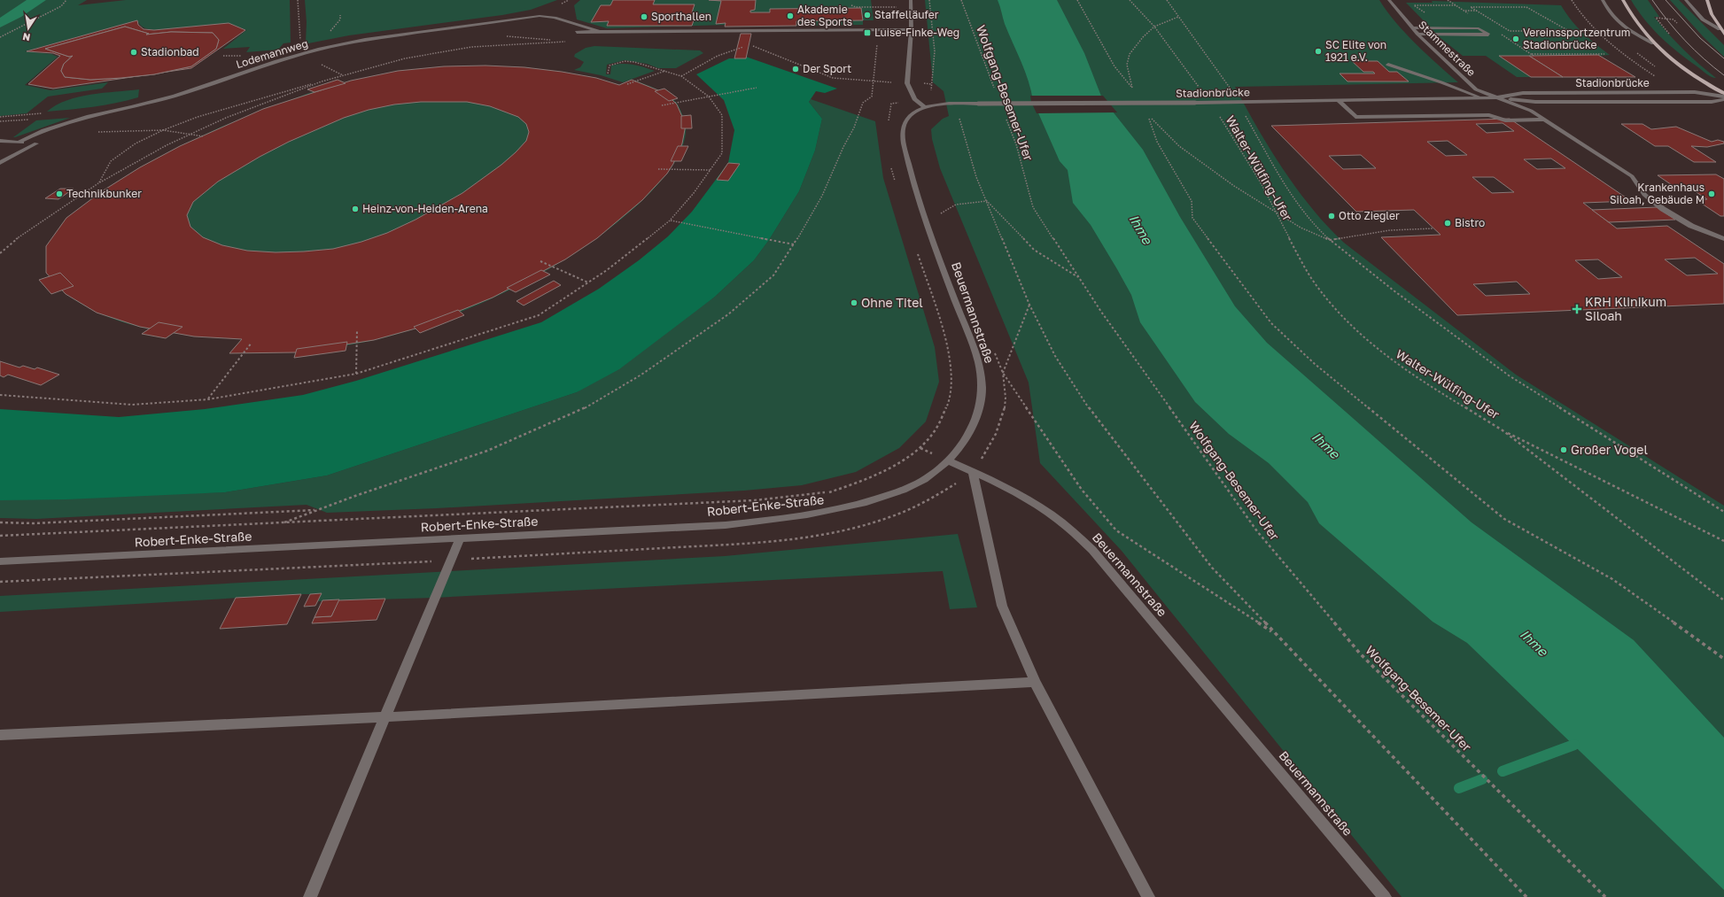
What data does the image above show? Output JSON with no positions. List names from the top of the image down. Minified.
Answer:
{"streets":{"street":["Stammestraße","Lodemannweg","Stadionbrücke","Beuermannstraße","Robert-Enke-Straße"],"path":["Wolfgang-Besemer-Ufer","Walter-Wülfing-Ufer"]},"crossings":[["Stammestraße","Stadionbrücke"],["Stadionbrücke","Beuermannstraße"],["Beuermannstraße","Robert-Enke-Straße"]],"water":["Ihme"],"places":{"other":["Staffelläufer","Akademie des Sports","Sporthallen","Vereinssportzentrum Stadionbrücke","SC Elite von 1921 e.V.","Stadionbad","Der Sport","Technikbunker","Krankenhaus Siloah, Gebäude M","Heinz-von-Heiden-Arena","Otto Ziegler","Bistro","Ohne Titel","Großer Vogel"],"transit":["Luise-Finke-Weg"],"health":["KRH Klinikum Siloah"]},"north":"bottom"}
